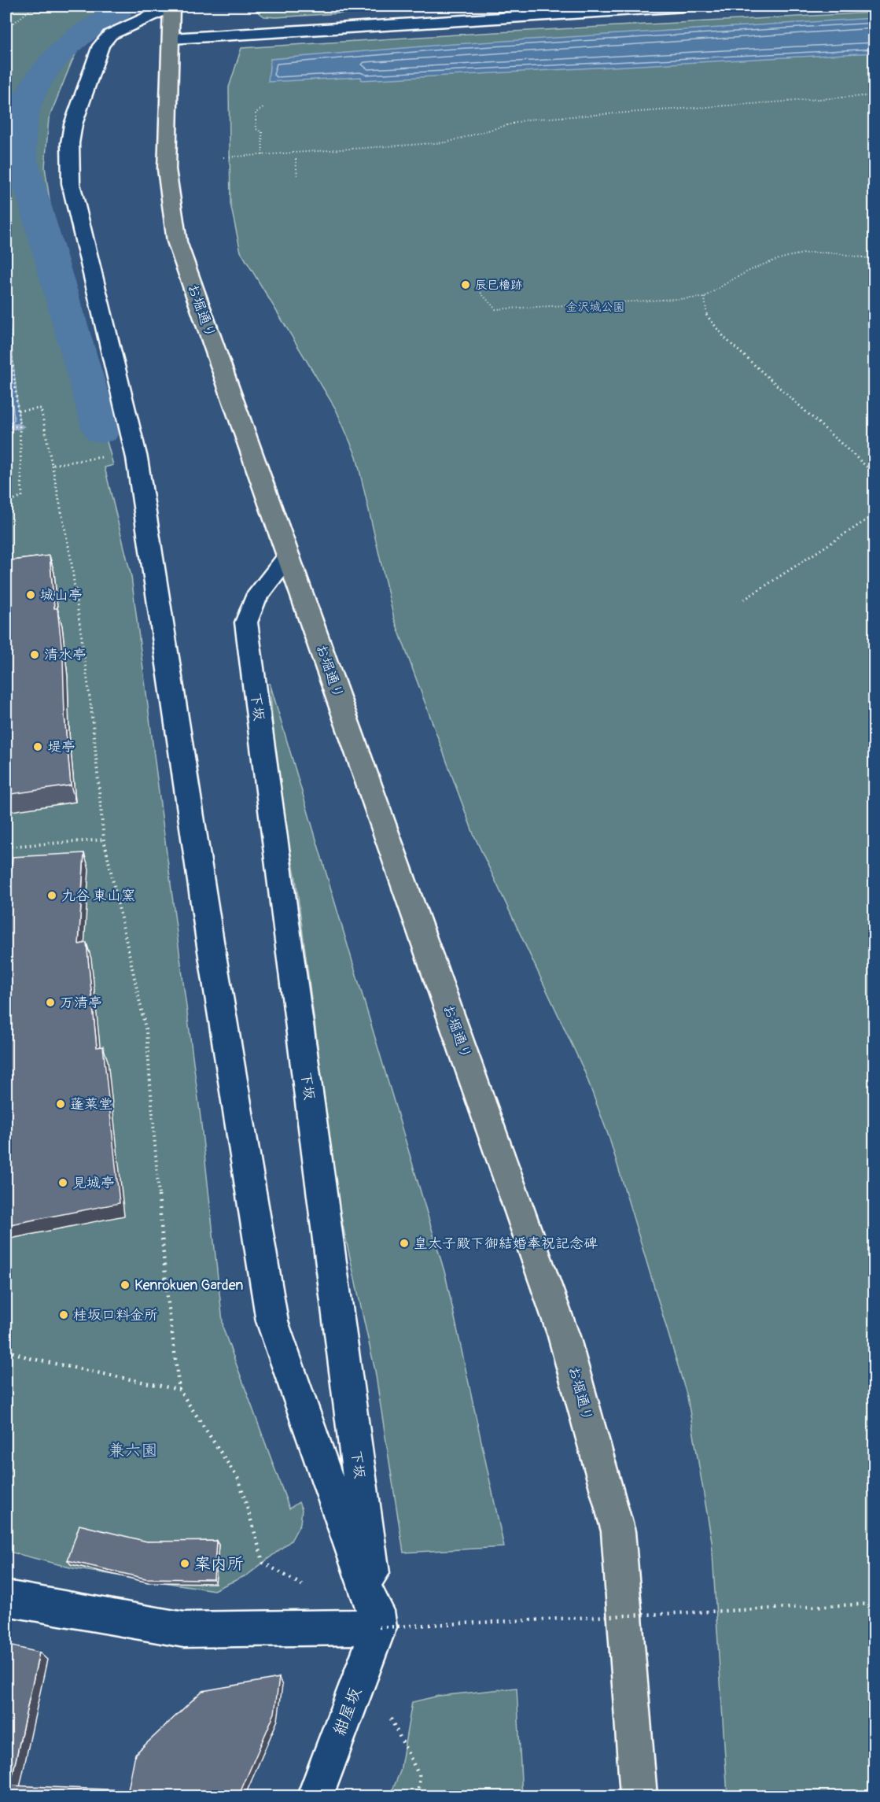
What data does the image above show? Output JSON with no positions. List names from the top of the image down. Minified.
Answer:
{"streets":{"main road":["お堀通り"],"street":["下坂","紺屋坂"]},"crossings":[["お堀通り","下坂"],["下坂","紺屋坂"]],"parks":["金沢城公園","兼六園"],"places":["辰巳櫓跡","城山亭","清水亭","堤亭","九谷 東山窯","万清亭","蓬莱堂","見城亭","皇太子殿下御結婚奉祝記念碑","Kenrokuen Garden","桂坂口料金所","案内所"]}
